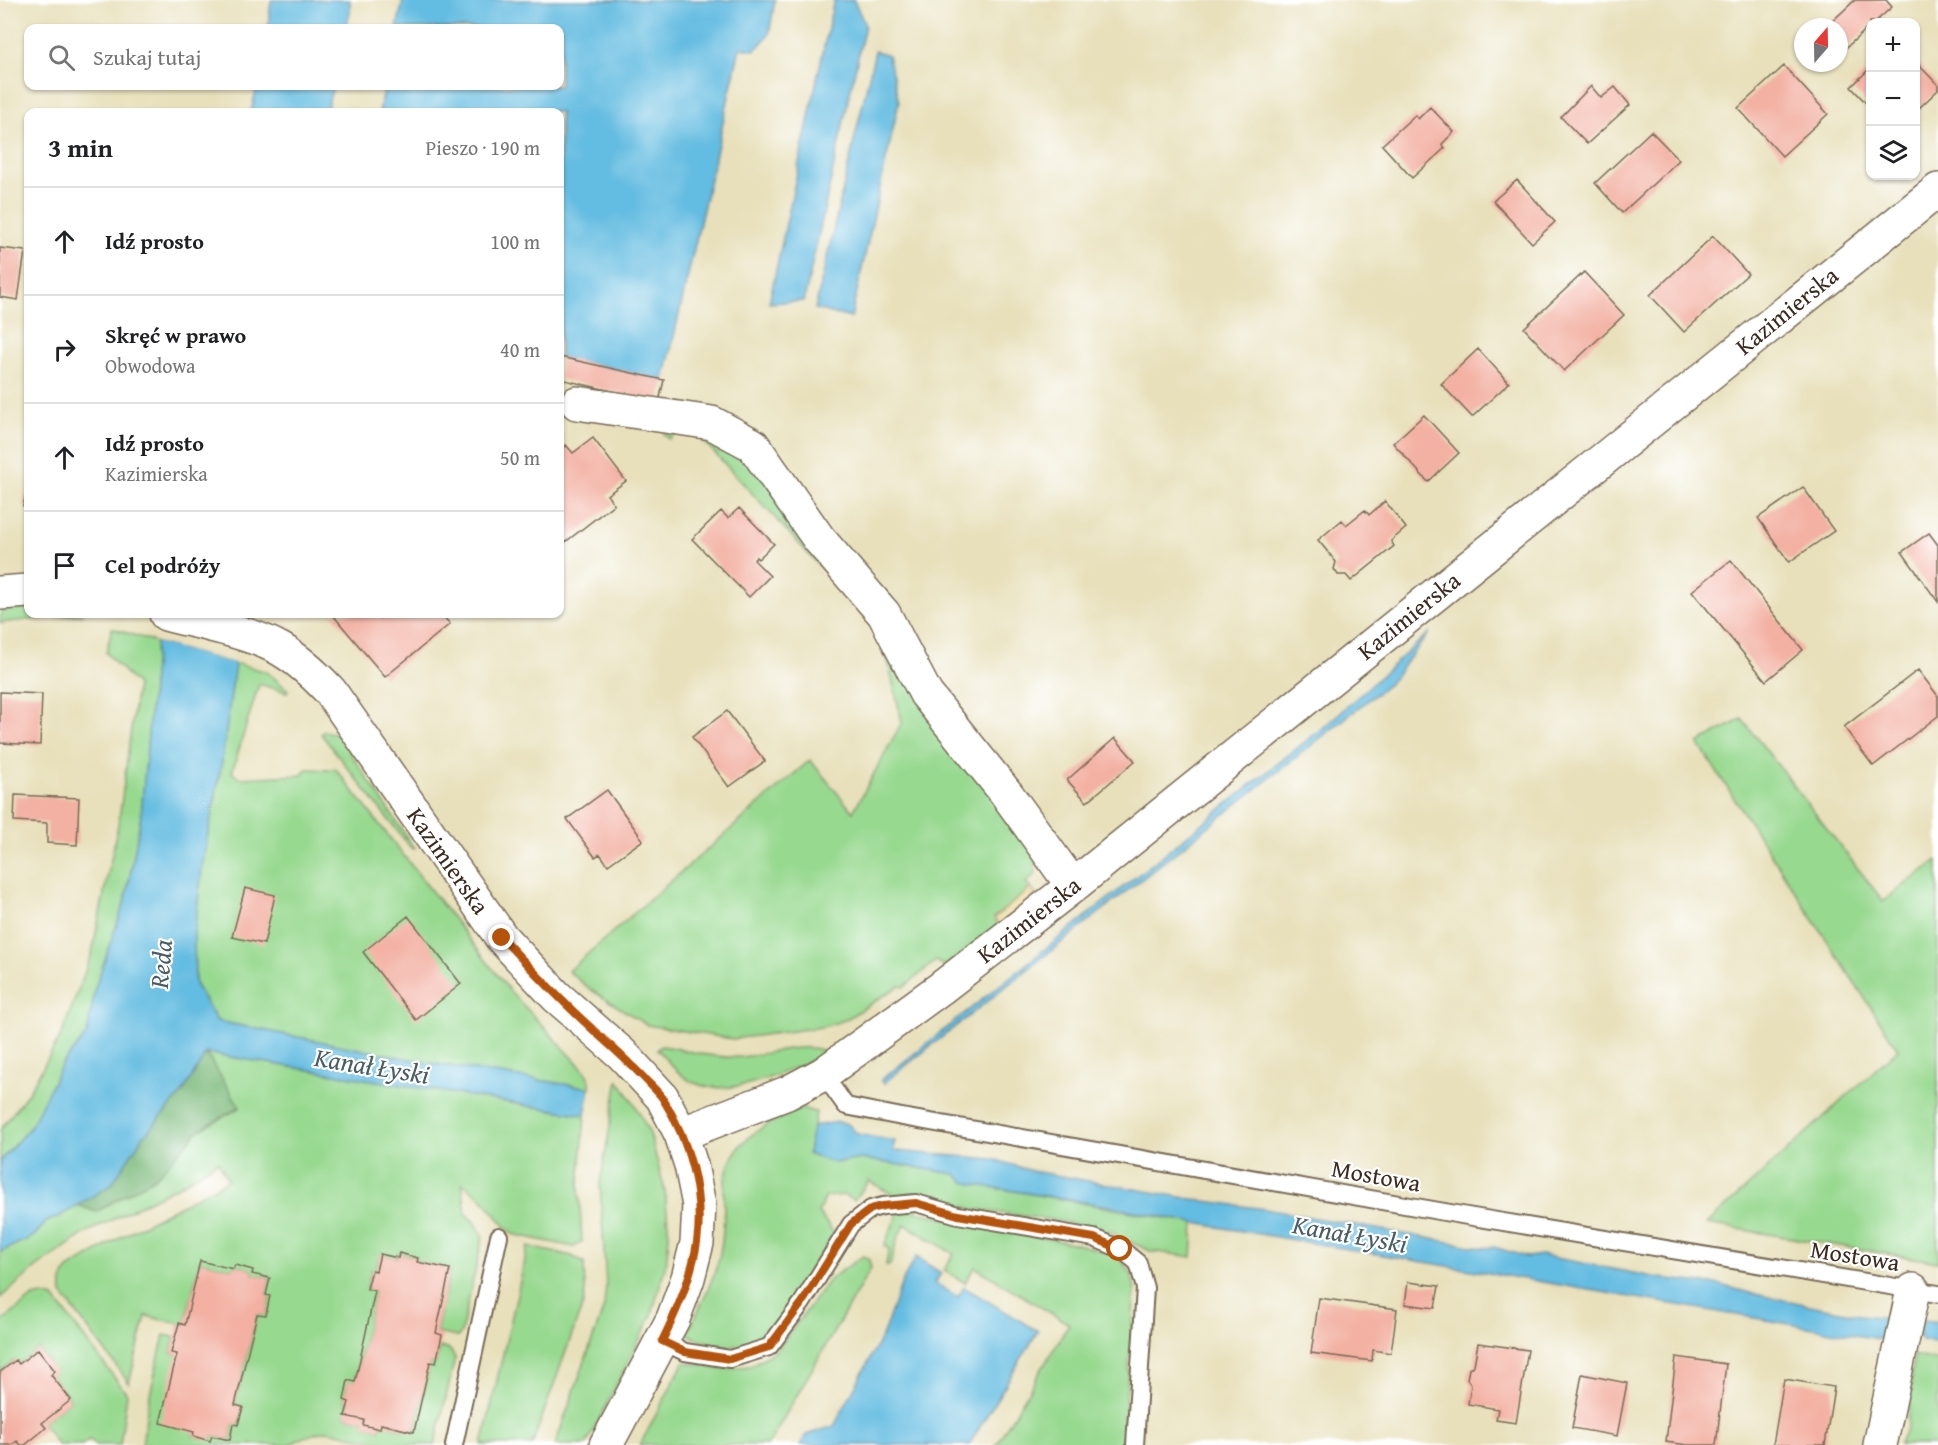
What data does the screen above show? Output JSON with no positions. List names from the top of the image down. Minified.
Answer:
{"streets":{"street":["Kazimierska"],"lane":["Mostowa"]},"crossings":[["Kazimierska","Mostowa"]],"water":["Reda","Kanał Łyski"],"north":"top","page":{"map_buttons":["+","−"],"search":"Szukaj tutaj","heading":["3 min","Pieszo · 190 m"],"list":[["Idź prosto","100 m"],["Skręć w prawo","Obwodowa","40 m"],["Idź prosto","Kazimierska","50 m"],"Cel podróży"]}}
